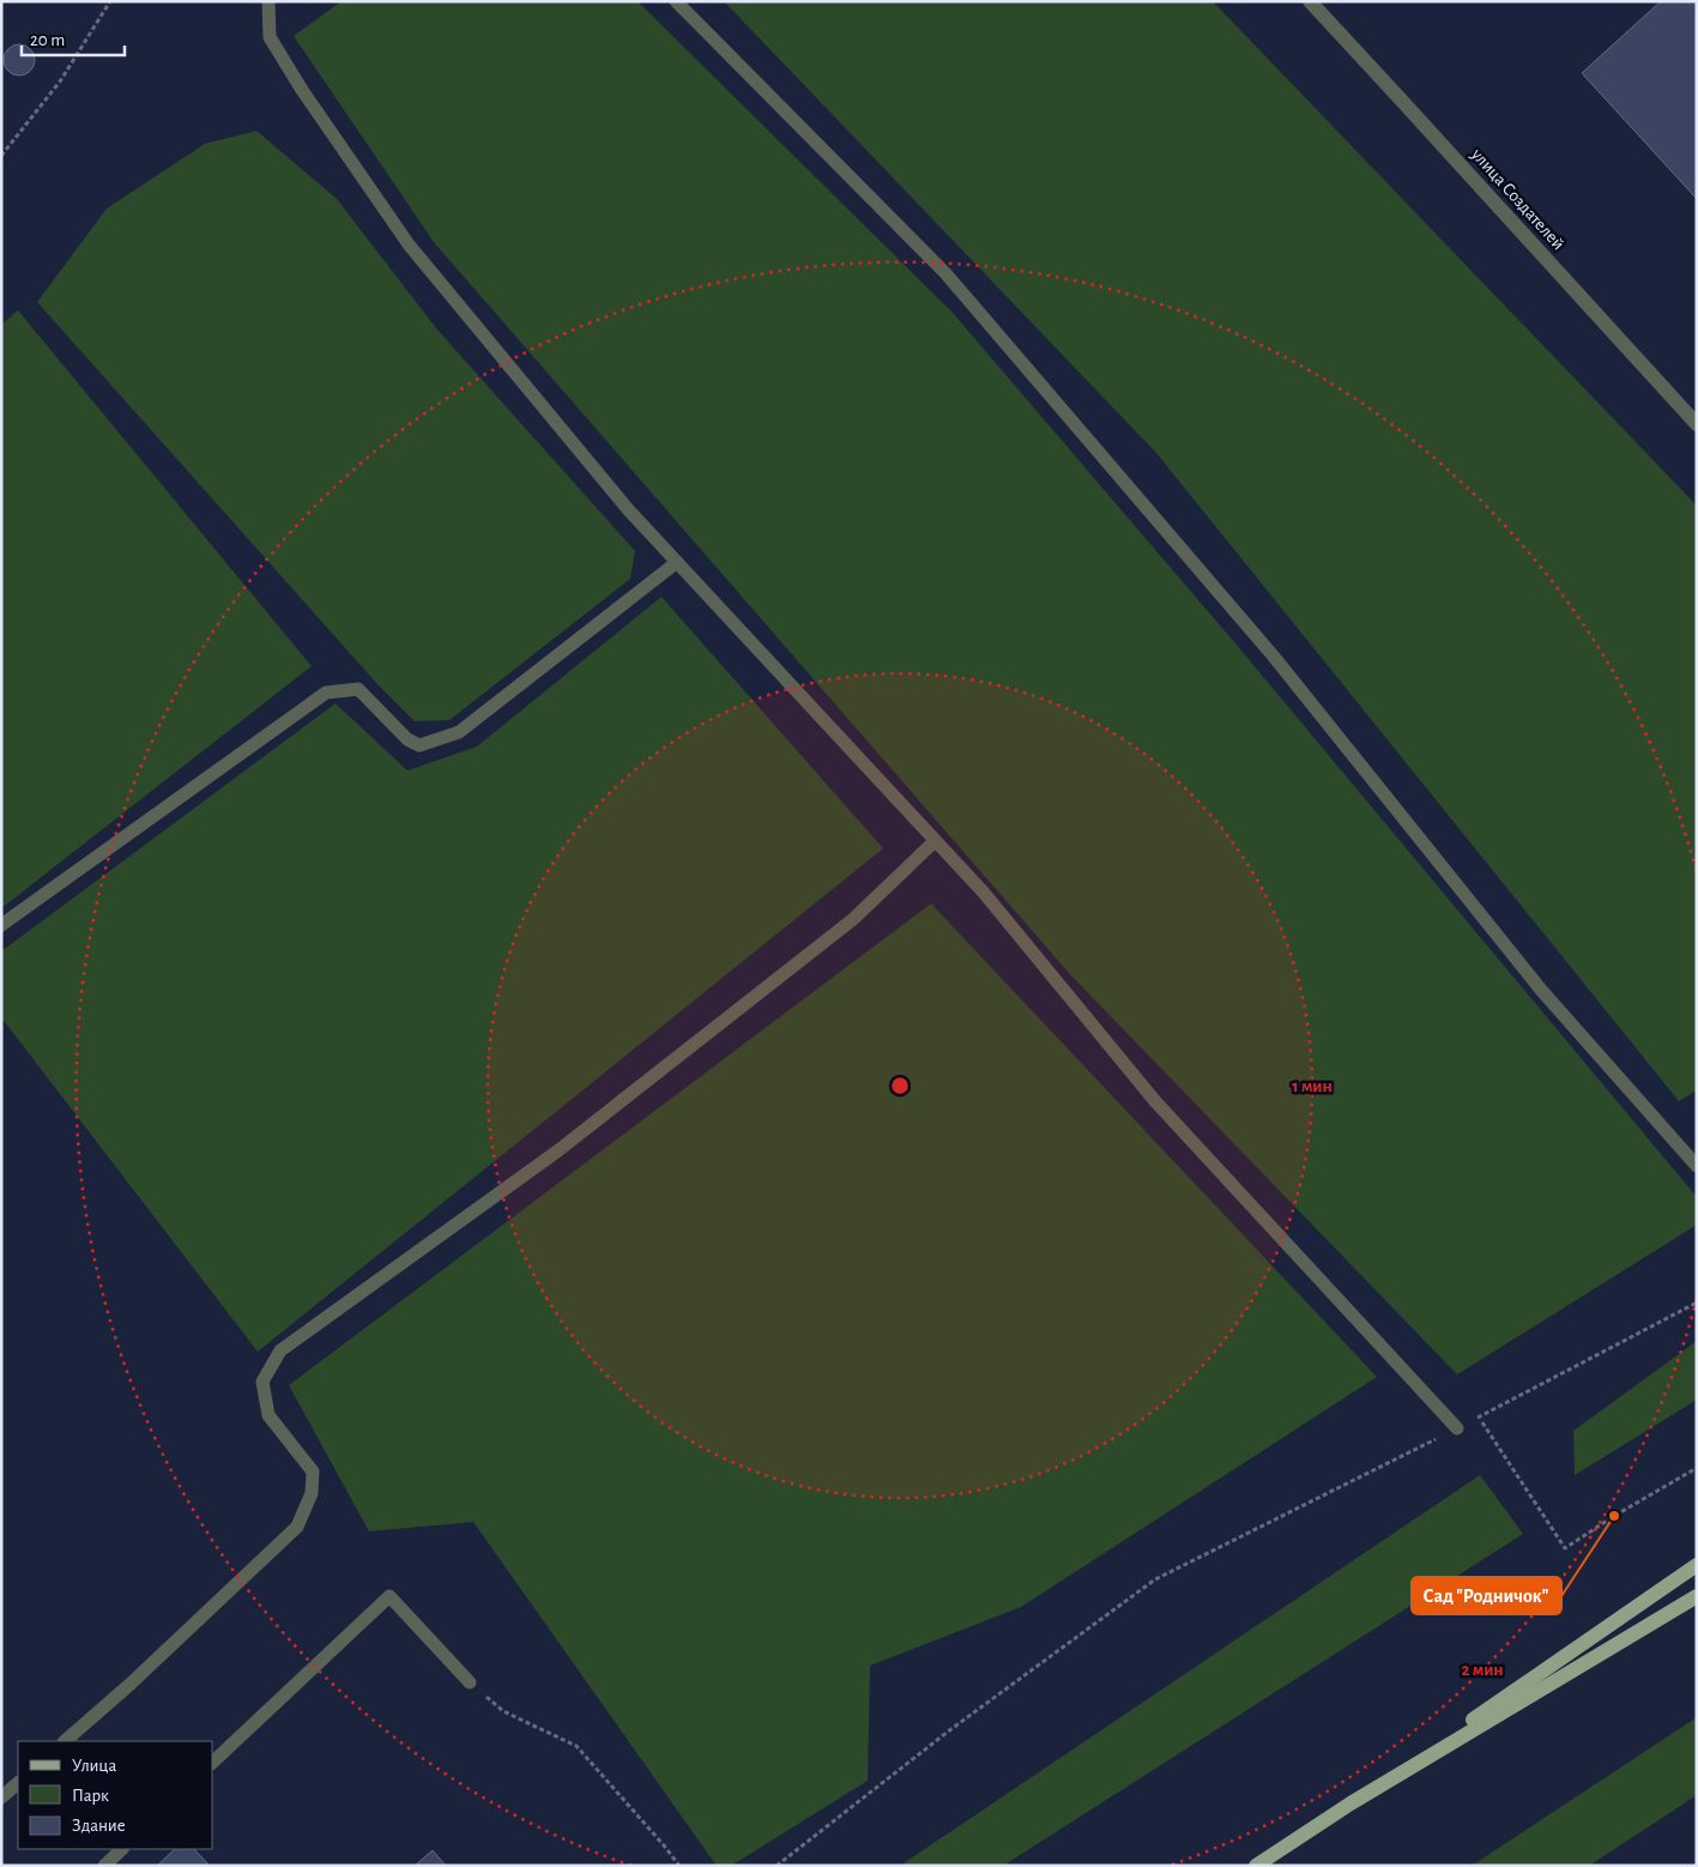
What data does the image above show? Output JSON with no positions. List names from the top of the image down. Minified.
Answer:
{"streets":{"street":["улица Создателей"]},"places":["Сад \"Родничок\""],"legend":["Улица","Парк","Здание"],"scale_bar":"20 m","rings":["1 мин","2 мин"]}
